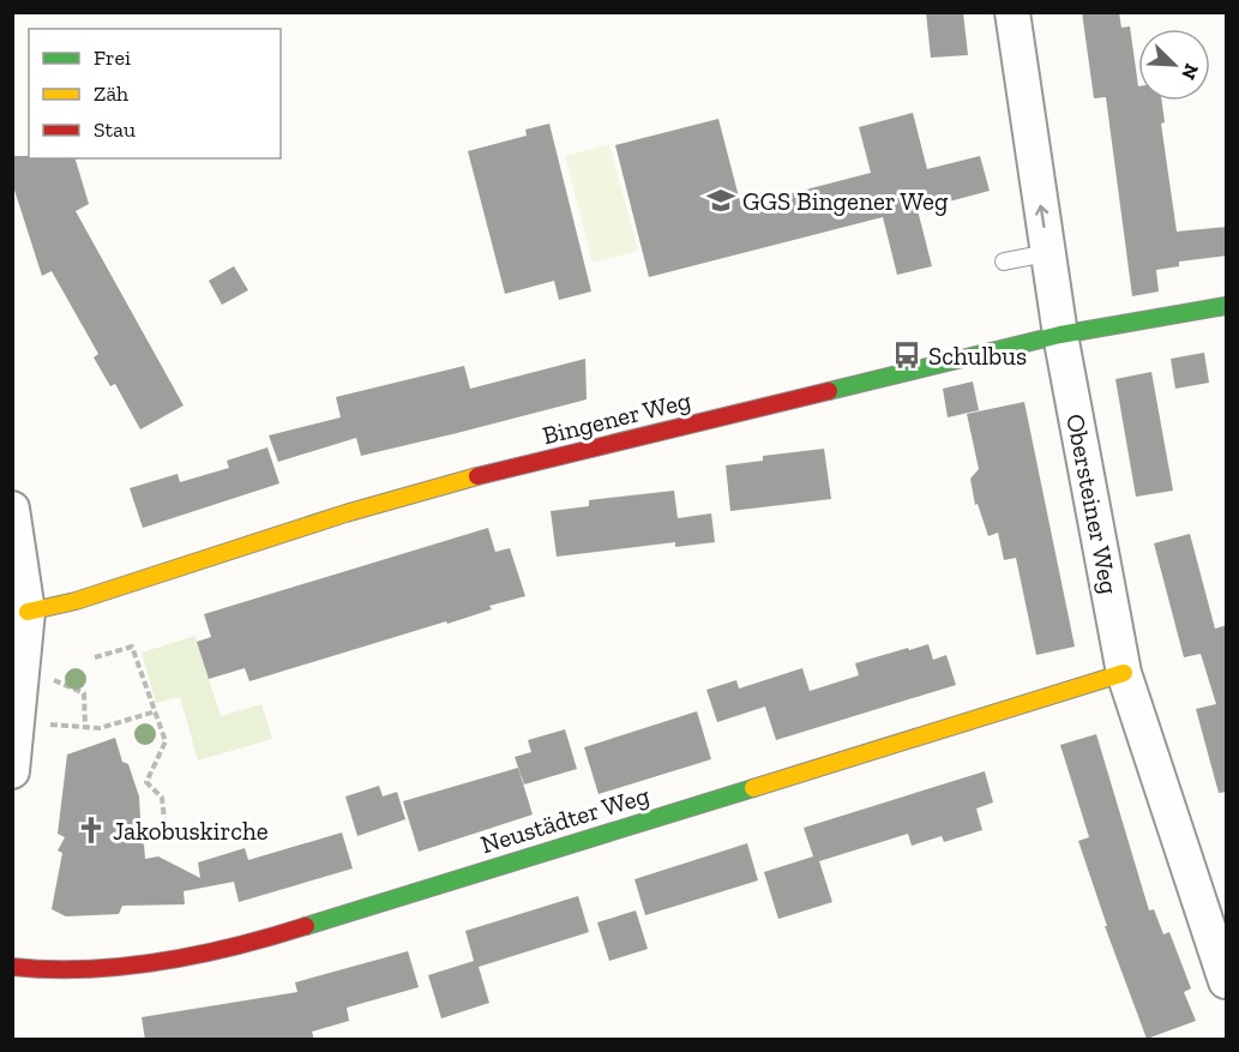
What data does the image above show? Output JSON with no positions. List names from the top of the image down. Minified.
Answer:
{"streets":{"street":["Bingener Weg","Obersteiner Weg","Neustädter Weg"]},"crossings":[["Bingener Weg","Obersteiner Weg"],["Obersteiner Weg","Neustädter Weg"]],"places":{"school or university":["GGS Bingener Weg"],"bus stop":["Schulbus"],"church":["Jakobuskirche"]},"legend":["Frei","Zäh","Stau"],"north":"bottom right"}
